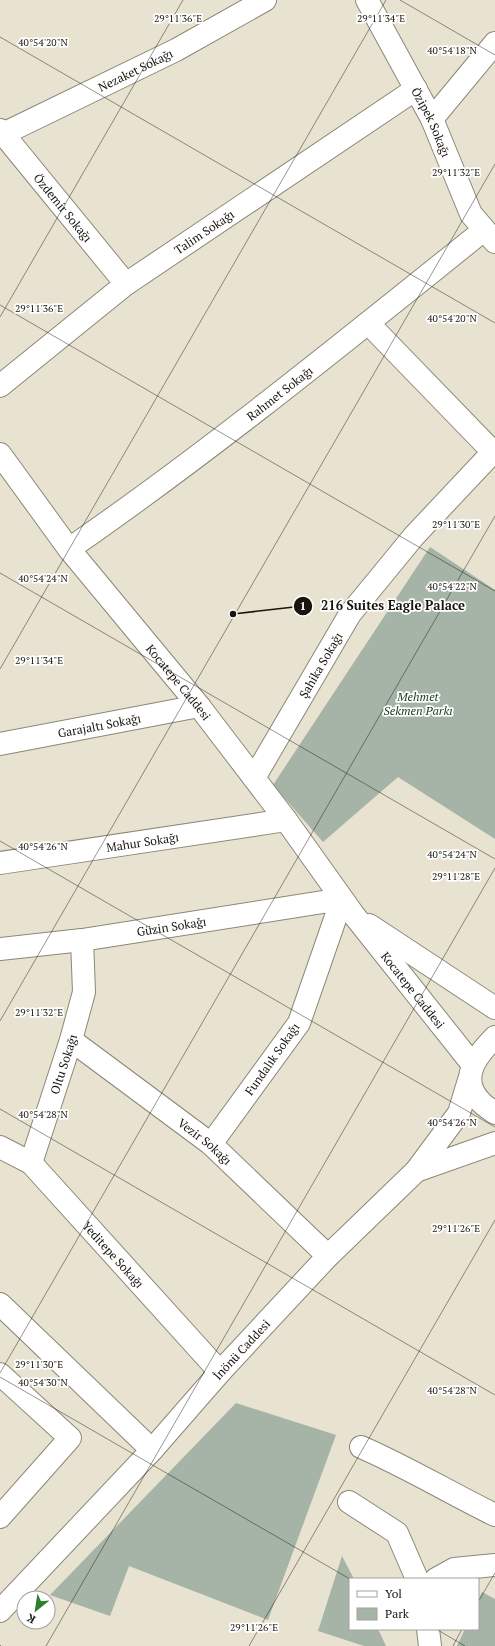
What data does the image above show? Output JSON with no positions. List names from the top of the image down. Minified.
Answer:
{"streets":{"street":["Nezaket Sokağı","Özipek Sokağı","Özdemir Sokağı","Talim Sokağı","Rahmet Sokağı","Şahika Sokağı","Kocatepe Caddesi","Garajaltı Sokağı","Mahur Sokağı","Güzin Sokağı","Fundalık Sokağı","Oltu Sokağı","Vezir Sokağı","Yeditepe Sokağı","İnönü Caddesi"]},"crossings":[["Nezaket Sokağı","Özdemir Sokağı"],["Özipek Sokağı","Talim Sokağı"],["Özipek Sokağı","Rahmet Sokağı"],["Özdemir Sokağı","Talim Sokağı"],["Rahmet Sokağı","Kocatepe Caddesi"],["Şahika Sokağı","Kocatepe Caddesi"],["Kocatepe Caddesi","Garajaltı Sokağı"],["Kocatepe Caddesi","Mahur Sokağı"],["Kocatepe Caddesi","Güzin Sokağı"],["Kocatepe Caddesi","Fundalık Sokağı"],["Kocatepe Caddesi","İnönü Caddesi"],["Güzin Sokağı","Fundalık Sokağı"],["Güzin Sokağı","Oltu Sokağı"],["Fundalık Sokağı","Vezir Sokağı"],["Oltu Sokağı","Vezir Sokağı"],["Oltu Sokağı","Yeditepe Sokağı"],["Vezir Sokağı","İnönü Caddesi"],["Yeditepe Sokağı","İnönü Caddesi"]],"parks":["Mehmet Sekmen Parkı"],"places":["216 Suites Eagle Palace"],"legend":["Yol","Park"],"north":"bottom left","coordinates":["29°11'36\"E","29°11'34\"E","40°54'20\"N","40°54'18\"N","29°11'32\"E","29°11'30\"E","40°54'24\"N","40°54'22\"N","40°54'26\"N","29°11'28\"E","40°54'28\"N","29°11'26\"E","40°54'30\"N"]}
